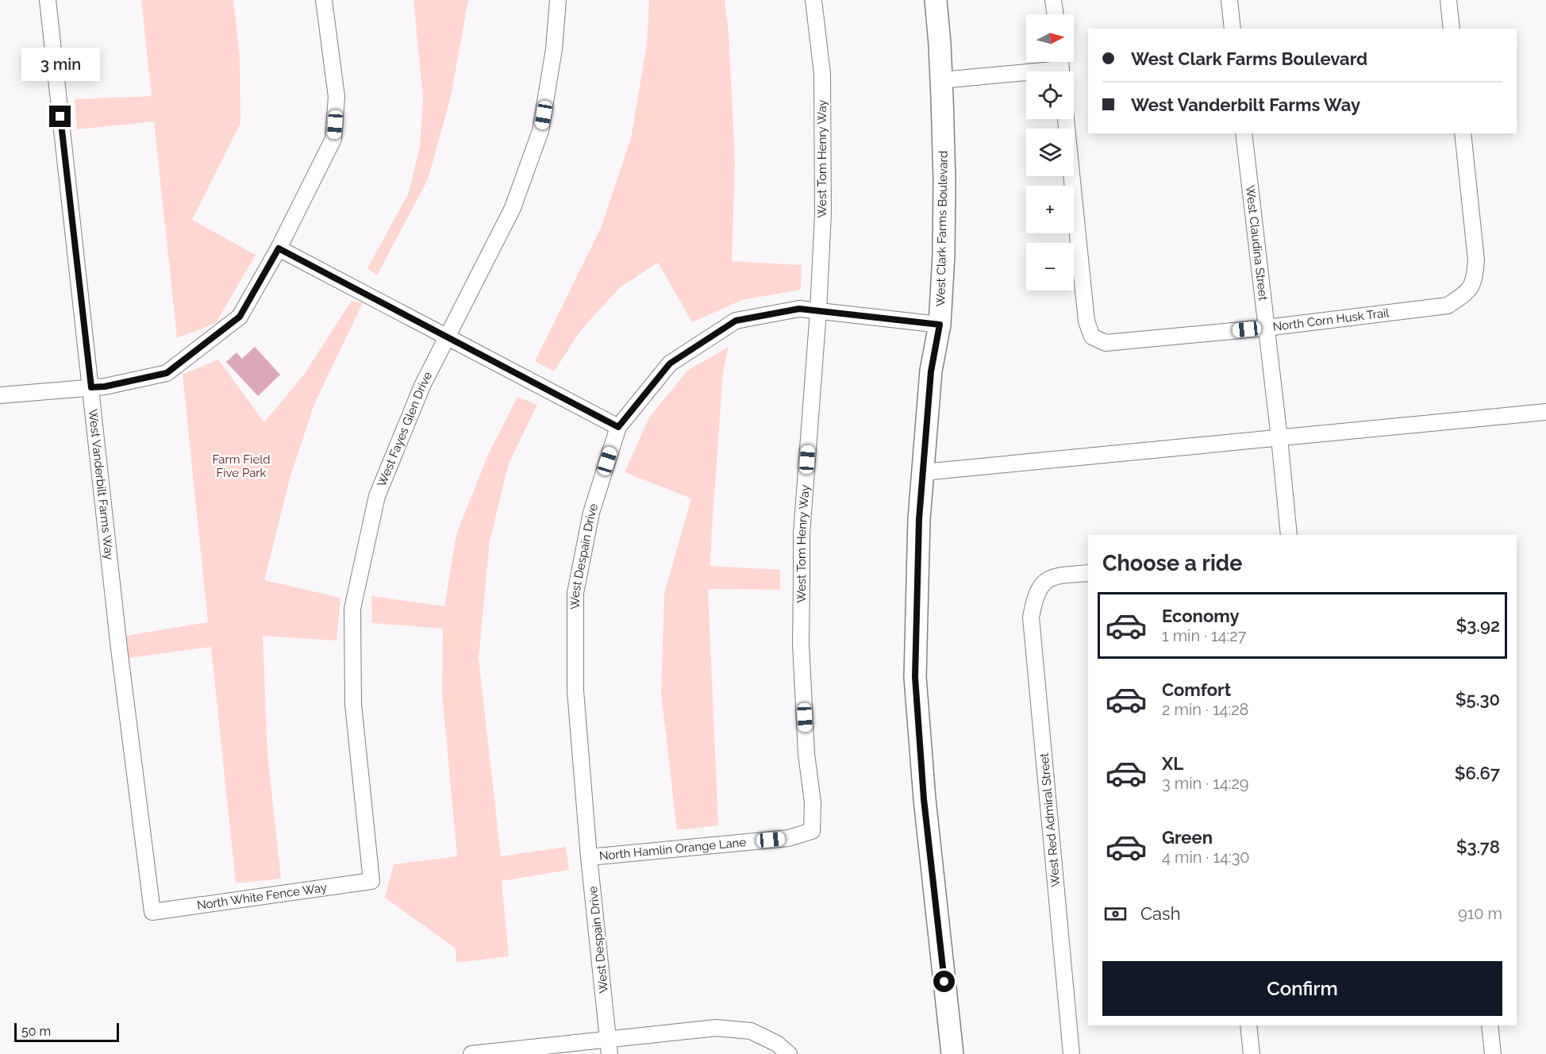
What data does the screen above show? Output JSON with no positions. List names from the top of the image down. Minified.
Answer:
{"streets":{"street":["West Tom Henry Way","West Clark Farms Boulevard","West Claudina Street","North Corn Husk Trail","West Fayes Glen Drive","West Vanderbilt Farms Way","West Despain Drive","West Red Admiral Street","North Hamlin Orange Lane","North White Fence Way"]},"crossings":[["West Tom Henry Way","West Despain Drive"],["West Tom Henry Way","North Hamlin Orange Lane"],["West Clark Farms Boulevard","West Despain Drive"],["West Claudina Street","North Corn Husk Trail"],["West Fayes Glen Drive","North White Fence Way"],["West Vanderbilt Farms Way","North White Fence Way"],["West Despain Drive","North Hamlin Orange Lane"]],"parks":["Farm Field Five Park"],"scale_bar":"50 m","north":"right","page":{"map_buttons":["+","−"],"banner":["West Clark Farms Boulevard","West Vanderbilt Farms Way"],"bubble":"3 min","heading":"Choose a ride","list":[{"name":"Economy","note":"1 min · 14:27","value":"$3.92"},{"name":"Comfort","note":"2 min · 14:28","value":"$5.30"},{"name":"XL","note":"3 min · 14:29","value":"$6.67"},{"name":"Green","note":"4 min · 14:30","value":"$3.78"}],"pay":["Cash","910 m"],"buttons":"Confirm","scale":"50 m"}}
